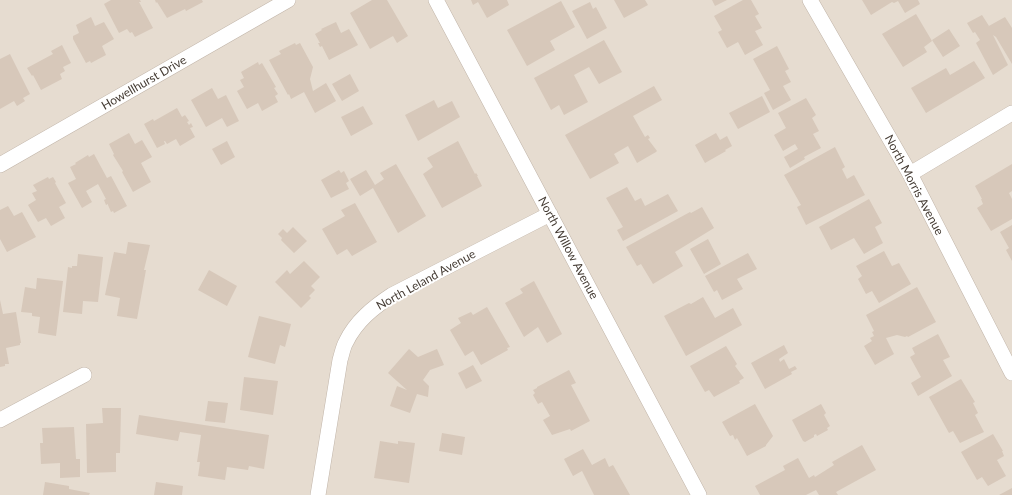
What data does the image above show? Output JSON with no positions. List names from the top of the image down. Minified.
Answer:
{"streets":{"street":["Howellhurst Drive","North Morris Avenue","North Willow Avenue","North Leland Avenue"]},"crossings":[["North Willow Avenue","North Leland Avenue"]]}
